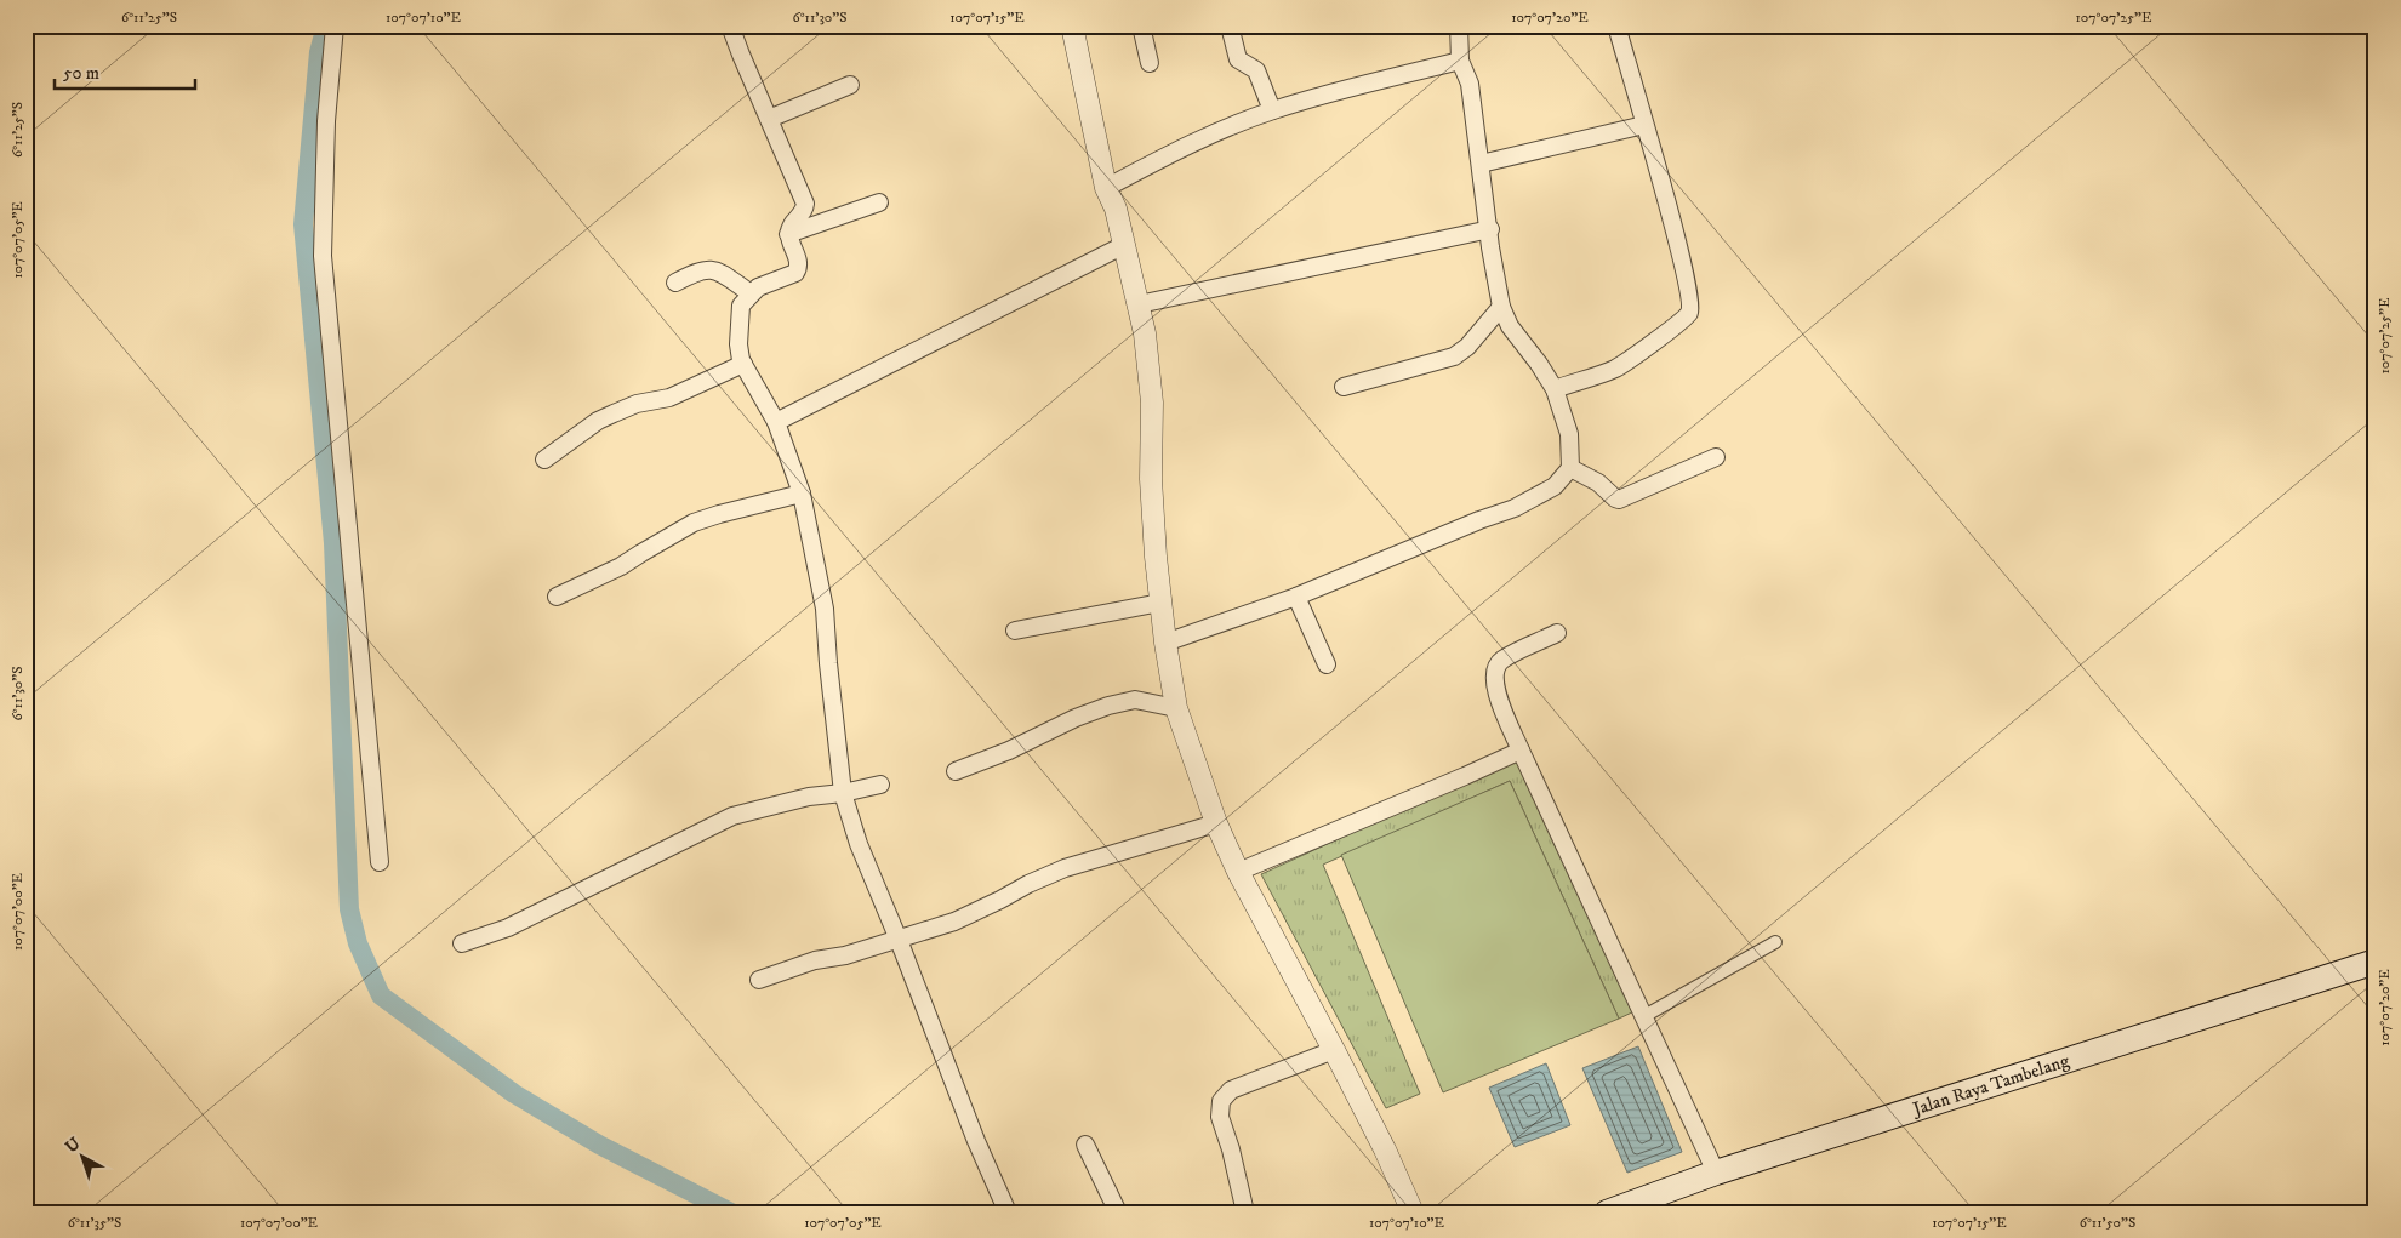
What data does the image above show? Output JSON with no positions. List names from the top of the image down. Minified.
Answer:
{"streets":{"main road":["Jalan Raya Tambelang"]},"scale_bar":"50 m","north":"top left","coordinates":["6°11'25\"S","107°07'10\"E","6°11'30\"S","107°07'15\"E","107°07'20\"E","107°07'25\"E","107°07'05\"E","107°07'00\"E","6°11'35\"S","6°11'50\"S"]}
